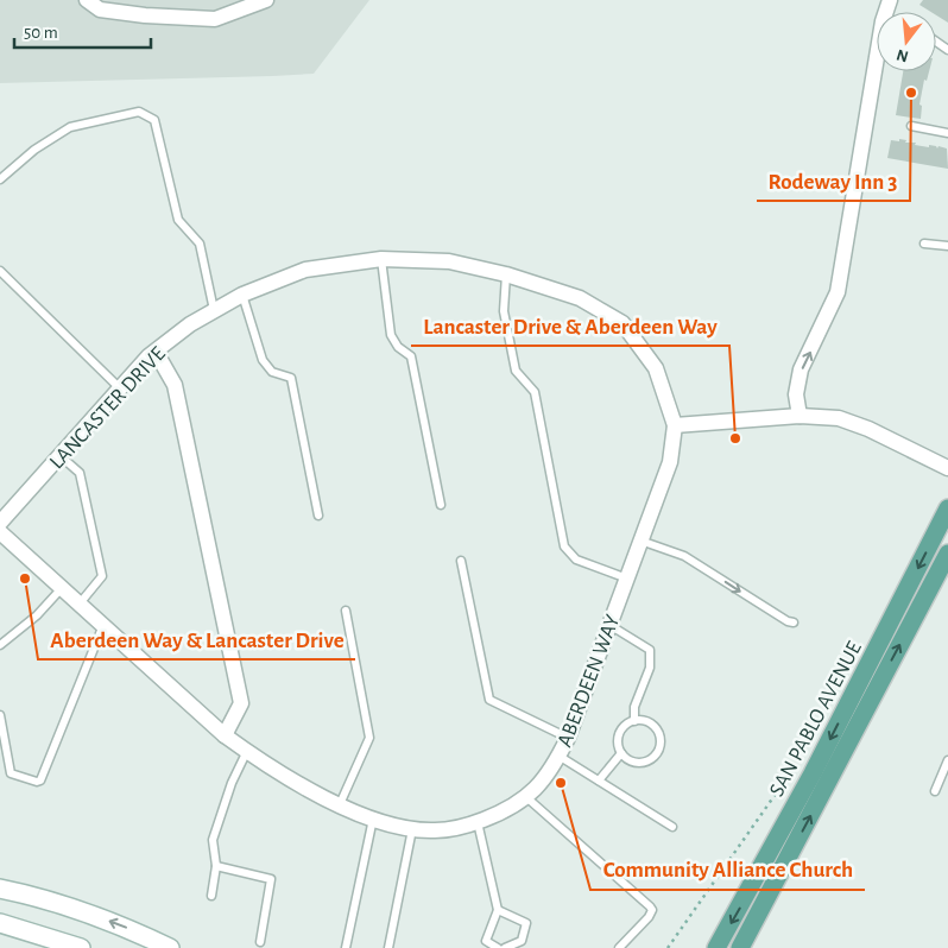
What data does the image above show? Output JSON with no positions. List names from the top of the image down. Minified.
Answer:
{"streets":{"main road":["SAN PABLO AVENUE"],"street":["LANCASTER DRIVE","ABERDEEN WAY"]},"crossings":[["LANCASTER DRIVE","ABERDEEN WAY"]],"places":["Rodeway Inn 3","Lancaster Drive & Aberdeen Way","Aberdeen Way & Lancaster Drive","Community Alliance Church"],"scale_bar":"50 m","north":"bottom"}
